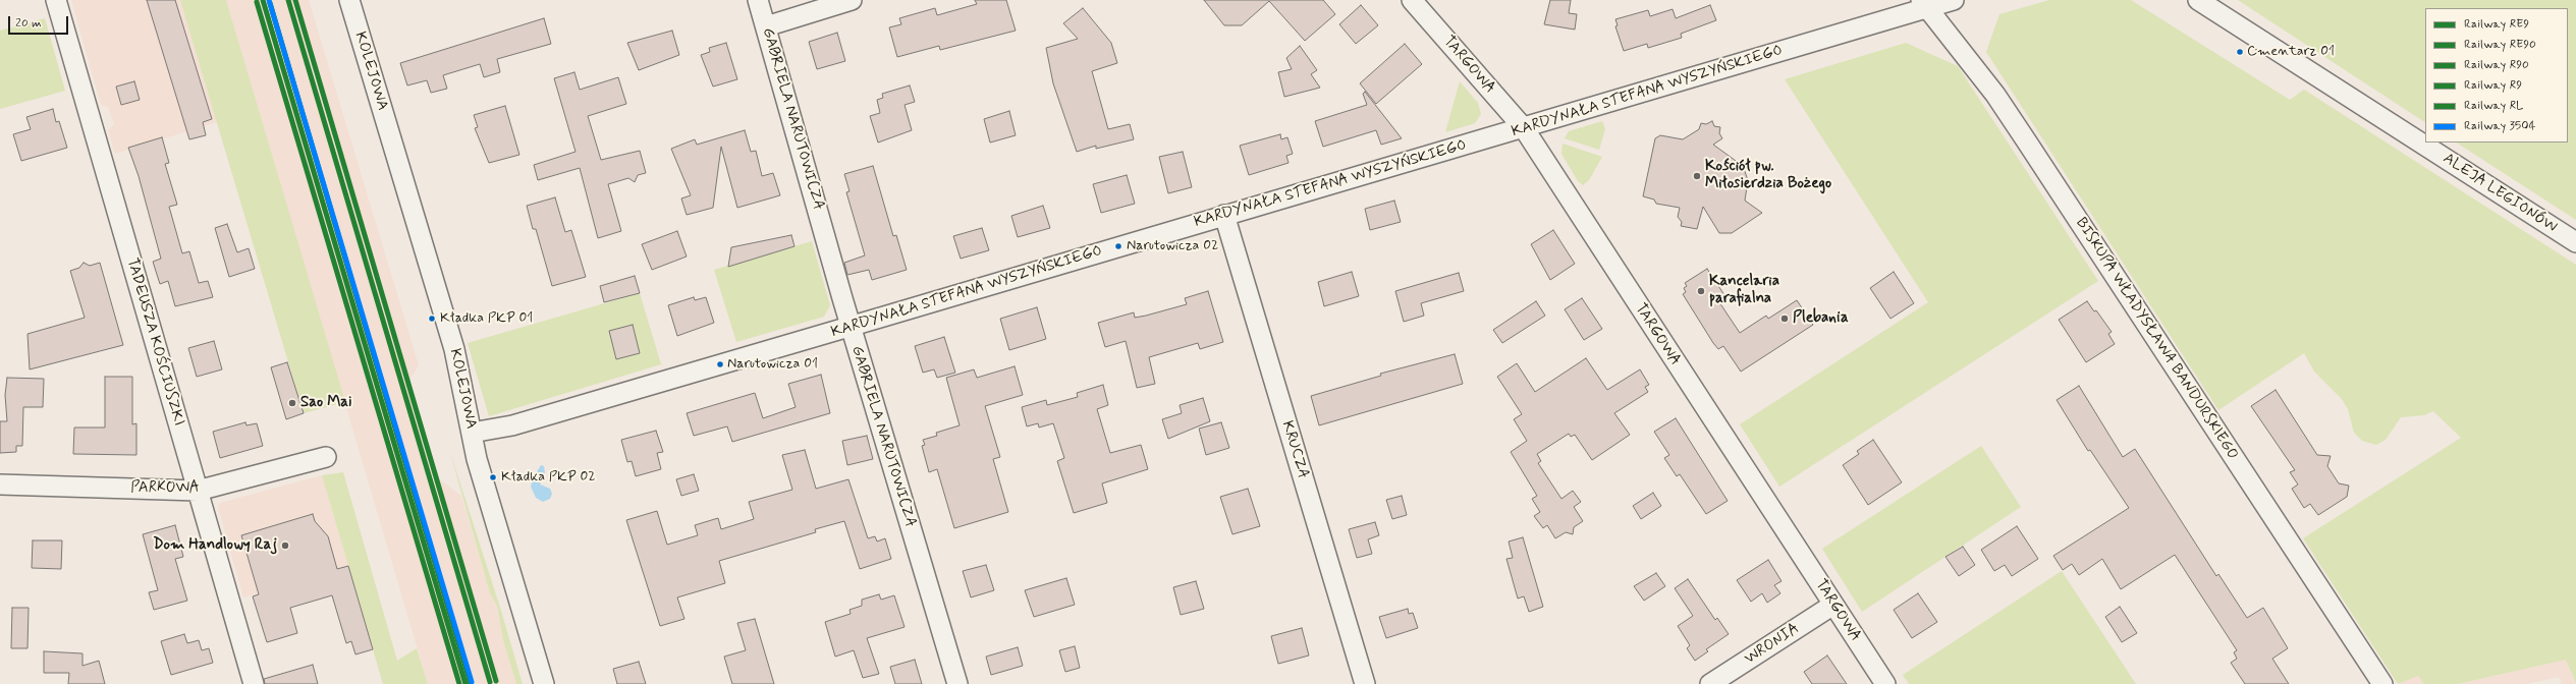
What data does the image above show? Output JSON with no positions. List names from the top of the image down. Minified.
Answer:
{"streets":{"street":["TARGOWA","KOLEJOWA","KARDYNAŁA STEFANA WYSZYŃSKIEGO","GABRIELA NARUTOWICZA","ALEJA LEGIONÓW","BISKUPA WŁADYSŁAWA BANDURSKIEGO","TADEUSZA KOŚCIUSZKI","KRUCZA","PARKOWA","WRONIA"]},"crossings":[["TARGOWA","KARDYNAŁA STEFANA WYSZYŃSKIEGO"],["TARGOWA","WRONIA"],["KOLEJOWA","KARDYNAŁA STEFANA WYSZYŃSKIEGO"],["KARDYNAŁA STEFANA WYSZYŃSKIEGO","GABRIELA NARUTOWICZA"],["KARDYNAŁA STEFANA WYSZYŃSKIEGO","BISKUPA WŁADYSŁAWA BANDURSKIEGO"],["KARDYNAŁA STEFANA WYSZYŃSKIEGO","KRUCZA"],["TADEUSZA KOŚCIUSZKI","PARKOWA"]],"places":["Cmentarz 01","Kościół pw. Miłosierdzia Bożego","Narutowicza 02","Kancelaria parafialna","Kładka PKP 01","Plebania","Narutowicza 01","Sao Mai","Kładka PKP 02","Dom Handlowy Raj"],"lines":["rail line RE9","rail line R90","rail line RL","rail line 3504","rail line RE90","rail line R9"],"legend":["Railway RE9","Railway RE90","Railway R90","Railway R9","Railway RL","Railway 3504"],"scale_bar":"20 m"}
